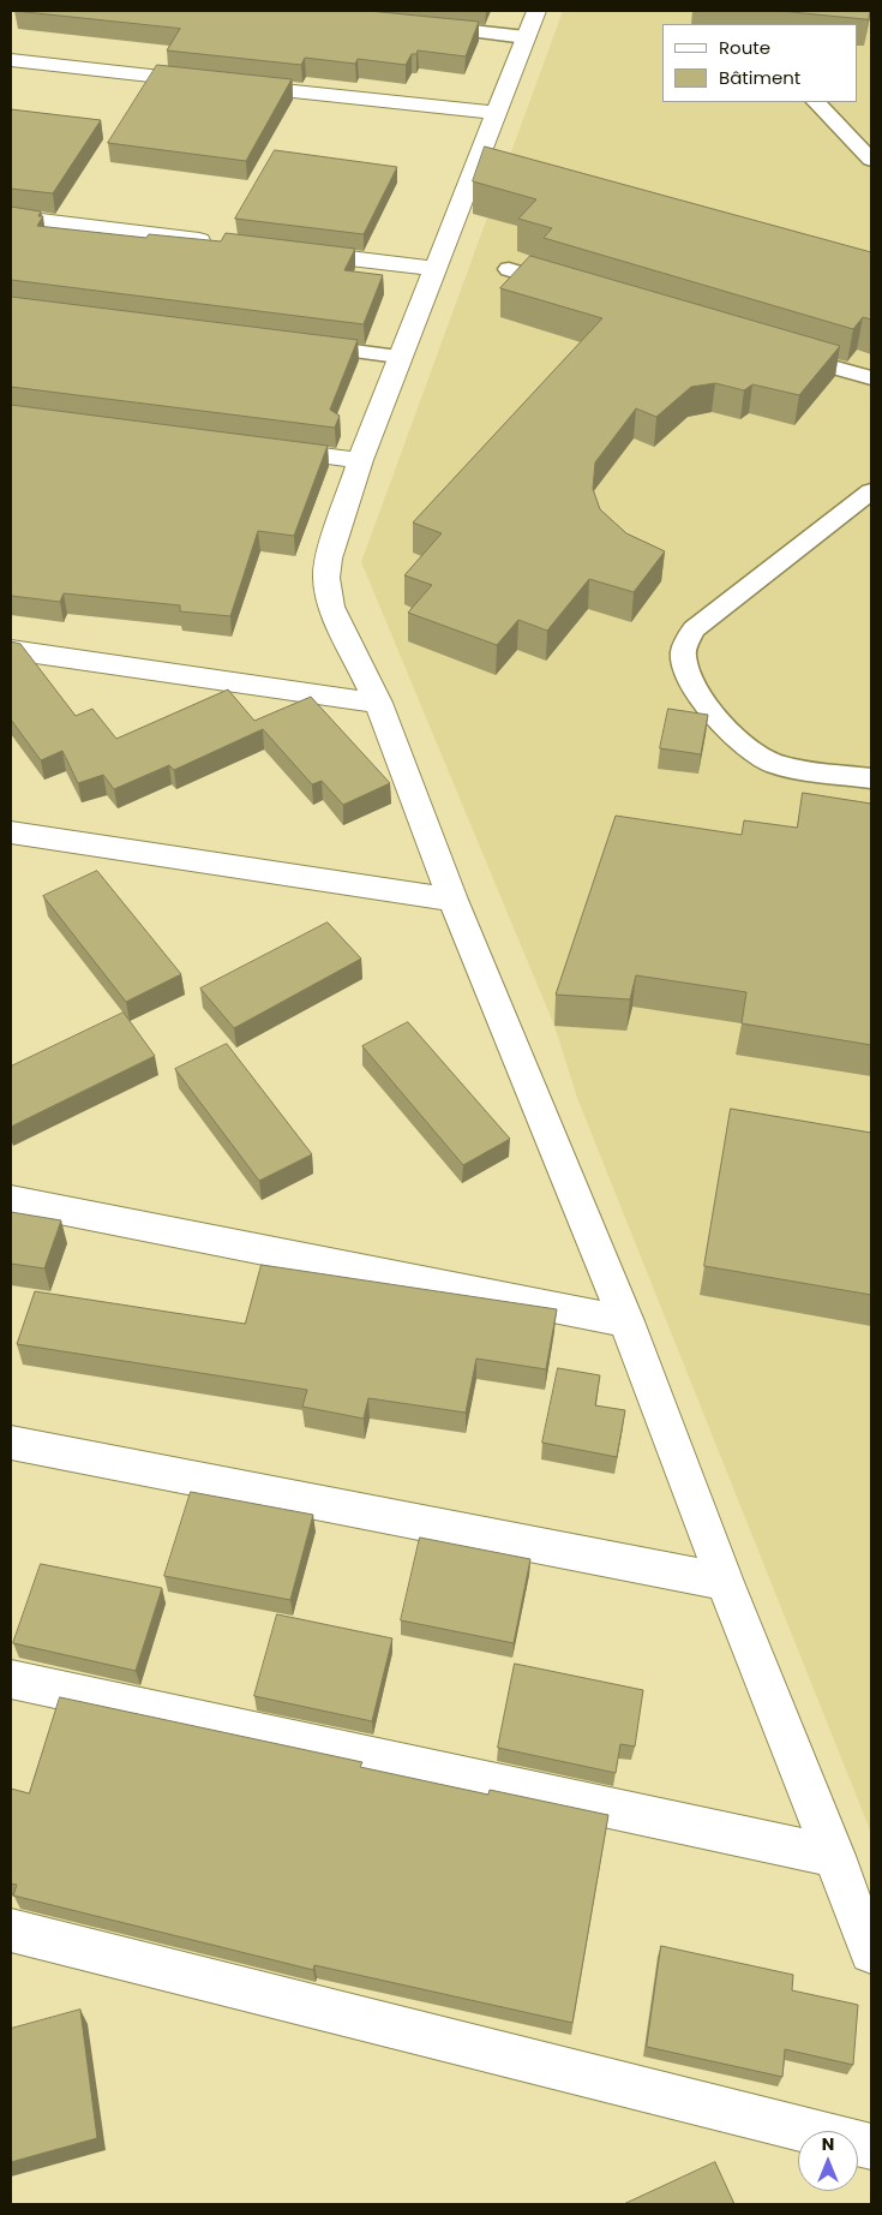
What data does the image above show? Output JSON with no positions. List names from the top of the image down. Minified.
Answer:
{"legend":["Route","Bâtiment"],"north":"top"}
